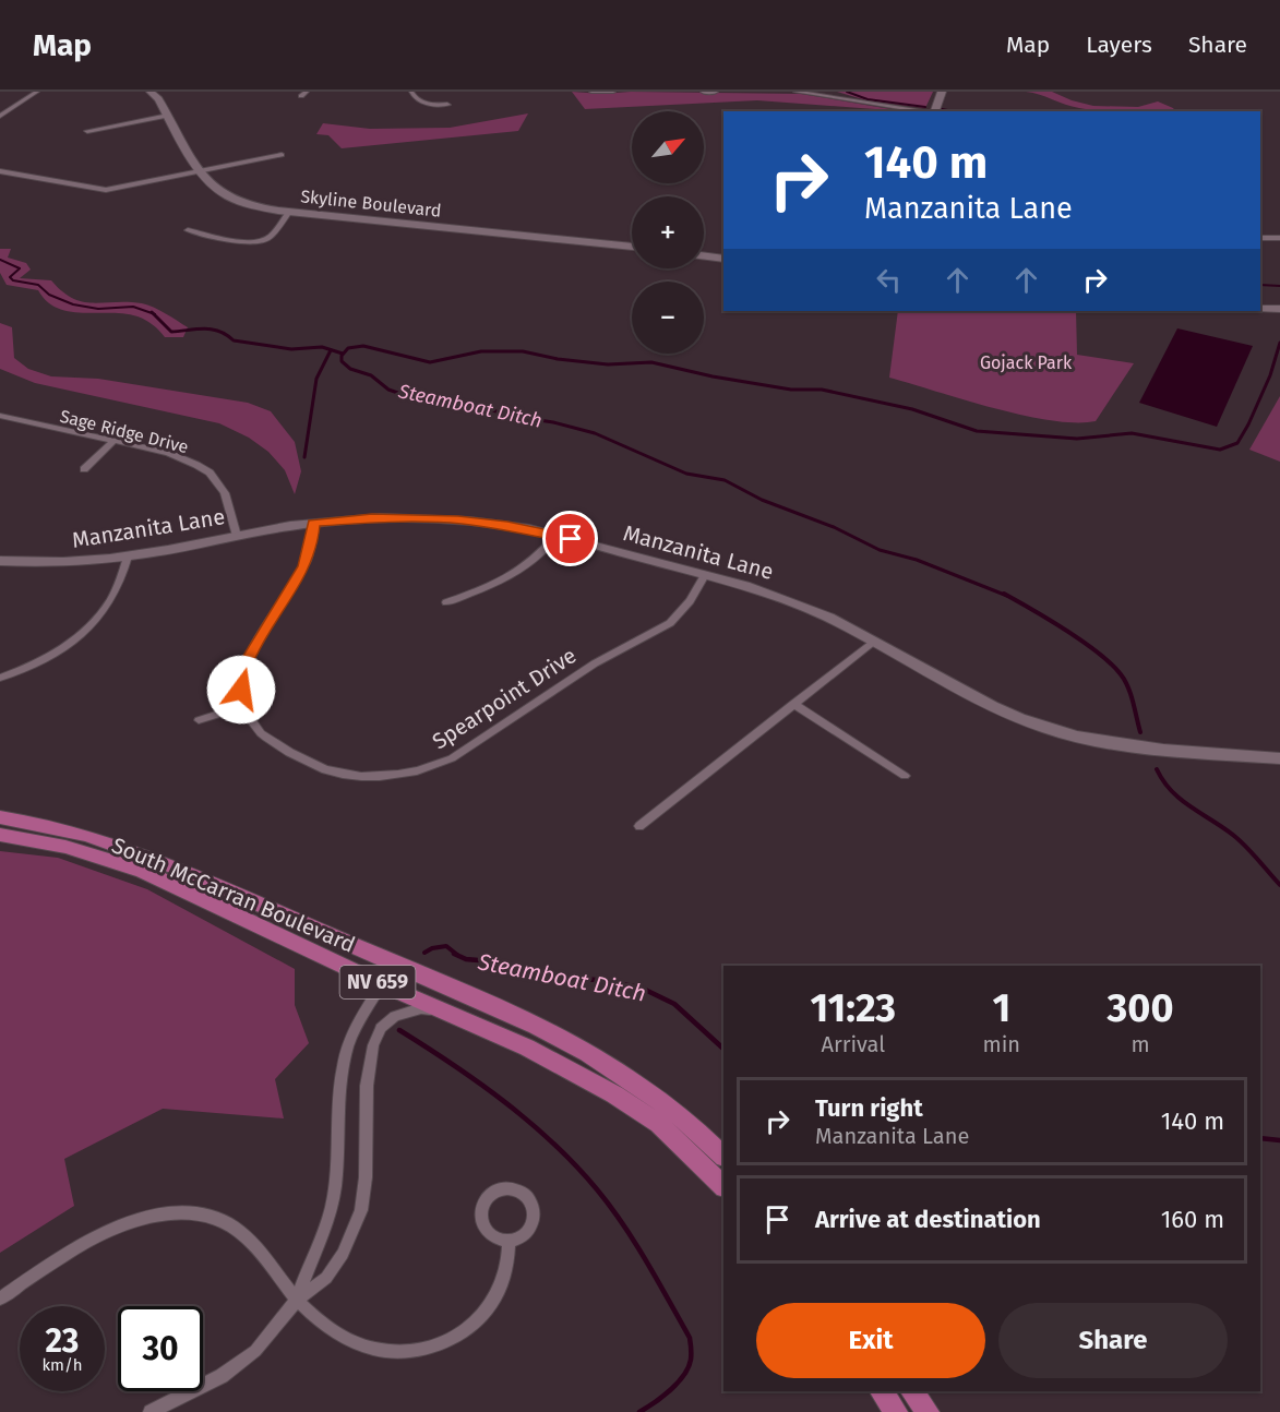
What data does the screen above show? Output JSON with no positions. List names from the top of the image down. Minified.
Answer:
{"streets":{"main road":["South McCarran Boulevard","NV 659"],"street":["Skyline Boulevard","Sage Ridge Drive","Manzanita Lane","Spearpoint Drive"]},"crossings":[["Sage Ridge Drive","Manzanita Lane"],["Manzanita Lane","Spearpoint Drive"]],"water":["Steamboat Ditch"],"parks":["Gojack Park"],"north":"top right","page":{"header":"Map","nav":["Map","Layers","Share"],"map_buttons":["+","−"],"turn":["140 m","Manzanita Lane"],"eta":["11:23","Arrival","1","min","300","m"],"list":[{"name":"Turn right","note":"Manzanita Lane","value":"140 m"},{"name":"Arrive at destination","value":"160 m"}],"buttons":["Exit","Share"],"speed":"23 km/h","limit":"30"}}
